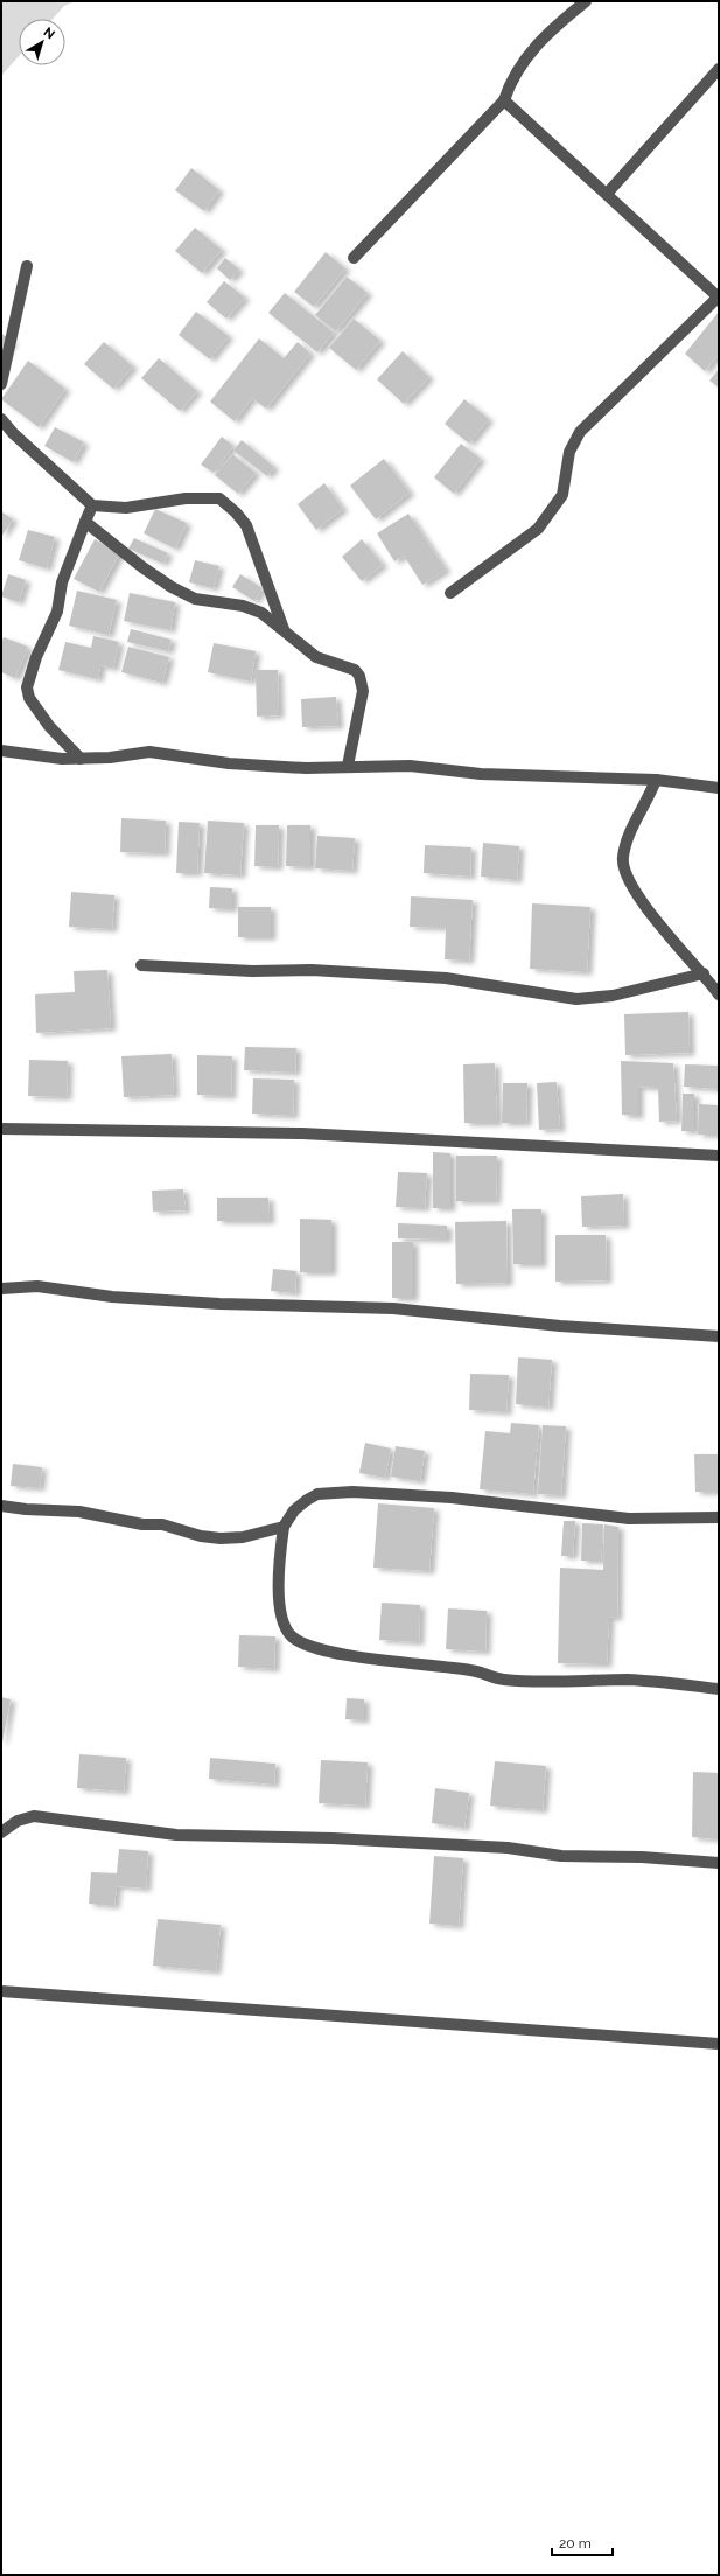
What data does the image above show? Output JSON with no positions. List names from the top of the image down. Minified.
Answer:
{"scale_bar":"20 m","north":"top right"}
